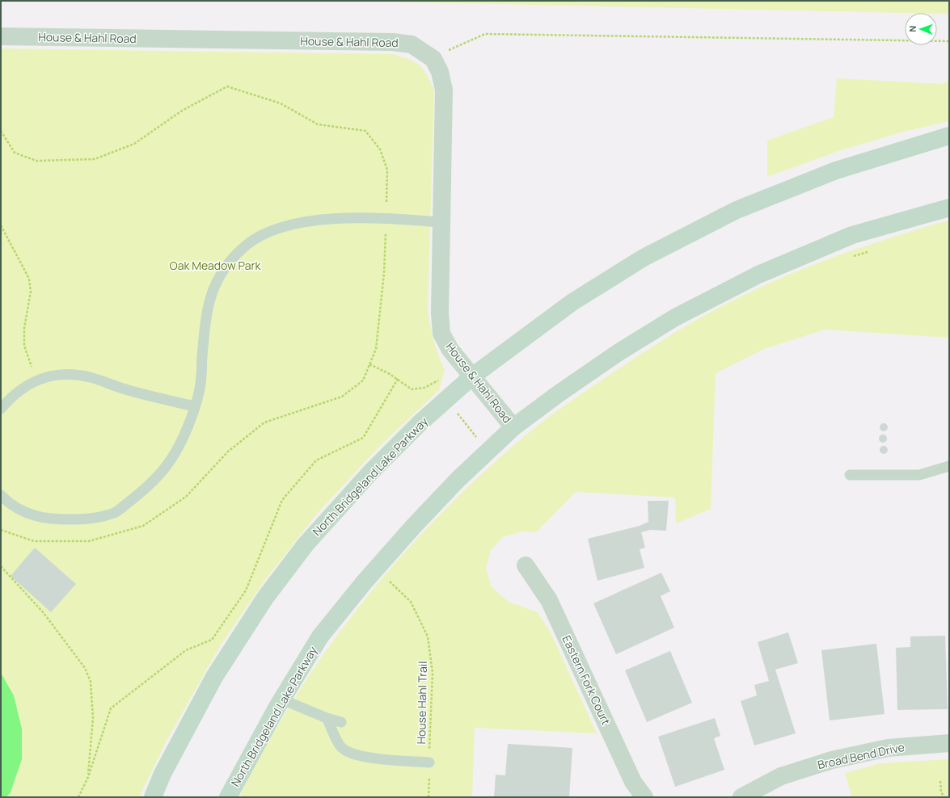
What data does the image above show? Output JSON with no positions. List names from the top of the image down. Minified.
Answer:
{"streets":{"main road":["North Bridgeland Lake Parkway"],"street":["House & Hahl Road","Eastern Fork Court","Broad Bend Drive"],"path":["House Hahl Trail"]},"crossings":[["House & Hahl Road","North Bridgeland Lake Parkway"],["North Bridgeland Lake Parkway","House Hahl Trail"]],"parks":["Oak Meadow Park"],"north":"left"}
